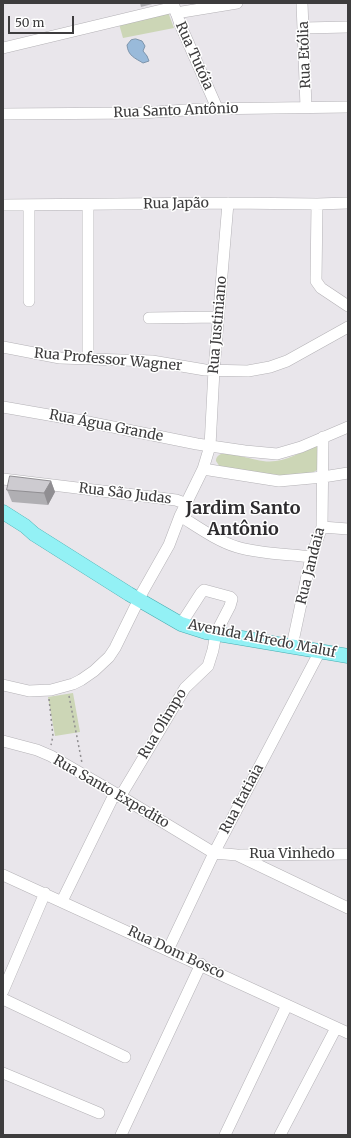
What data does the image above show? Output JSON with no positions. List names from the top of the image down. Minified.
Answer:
{"streets":{"main road":["Avenida Alfredo Maluf"],"street":["Rua Etólia","Rua Tutóia","Rua Santo Antônio","Rua Japão","Rua Justiniano","Rua Professor Wagner","Rua Água Grande","Rua São Judas","Rua Jandaia","Rua Olimpo","Rua Santo Expedito","Rua Itatiaia","Rua Vinhedo","Rua Dom Bosco"]},"crossings":[["Rua Etólia","Rua Santo Antônio"],["Rua Tutóia","Rua Santo Antônio"],["Rua Japão","Rua Justiniano"],["Rua Justiniano","Rua Professor Wagner"],["Rua Justiniano","Rua Água Grande"],["Rua Justiniano","Rua São Judas"],["Rua Água Grande","Rua Jandaia"],["Rua São Judas","Avenida Alfredo Maluf"],["Rua Jandaia","Avenida Alfredo Maluf"],["Avenida Alfredo Maluf","Rua Olimpo"],["Avenida Alfredo Maluf","Rua Itatiaia"],["Rua Olimpo","Rua Santo Expedito"],["Rua Olimpo","Rua Dom Bosco"],["Rua Santo Expedito","Rua Itatiaia"],["Rua Santo Expedito","Rua Vinhedo"],["Rua Itatiaia","Rua Vinhedo"],["Rua Itatiaia","Rua Dom Bosco"]],"districts":["Jardim Santo Antônio"],"scale_bar":"50 m"}
